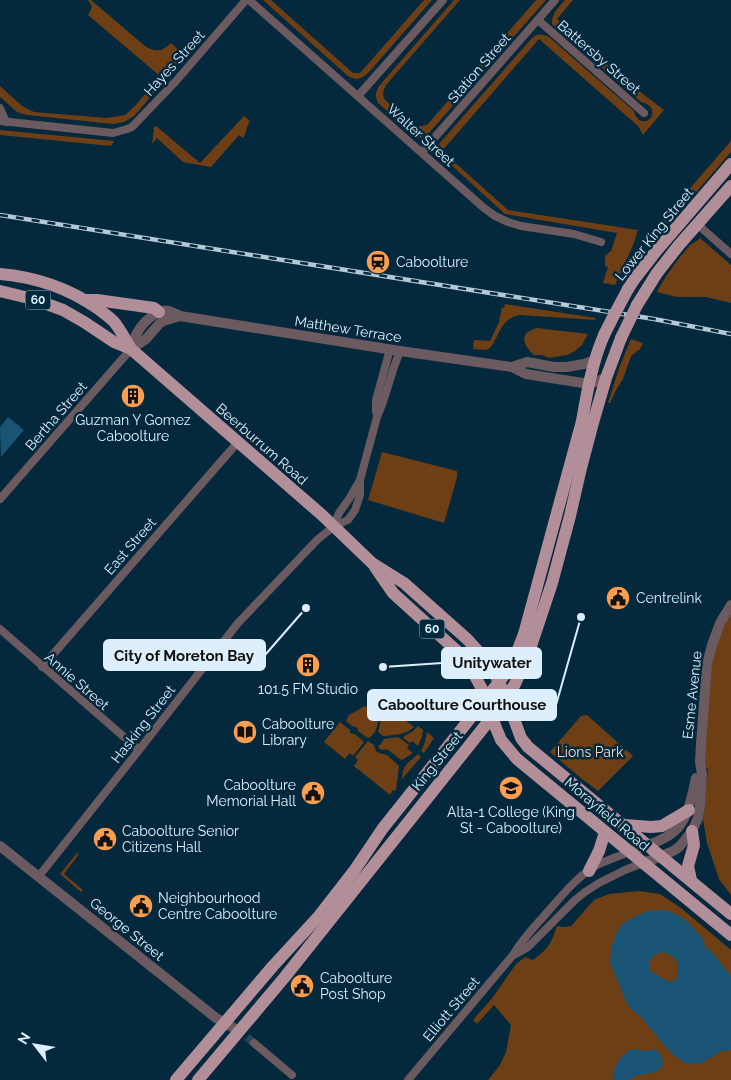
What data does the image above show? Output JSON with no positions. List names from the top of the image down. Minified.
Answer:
{"streets":{"main road":["Lower King Street","60","Beerburrum Road","King Street","Morayfield Road"],"street":["Battersby Street","Hayes Street","Station Street","Walter Street","Matthew Terrace","Bertha Street","East Street","Annie Street","Esme Avenue","Hasking Street","George Street","Elliott Street"]},"crossings":[["Battersby Street","Station Street"],["Hayes Street","Walter Street"],["Station Street","Walter Street"],["Lower King Street","Matthew Terrace"],["Lower King Street","King Street"],["Matthew Terrace","King Street"],["Bertha Street","Beerburrum Road"],["Beerburrum Road","East Street"],["Beerburrum Road","Hasking Street"],["Beerburrum Road","King Street"],["Beerburrum Road","Morayfield Road"],["East Street","Annie Street"],["Annie Street","Hasking Street"],["Esme Avenue","Morayfield Road"],["Esme Avenue","Elliott Street"],["Hasking Street","George Street"],["King Street","Morayfield Road"],["King Street","George Street"],["Morayfield Road","Elliott Street"]],"parks":["Lions Park"],"places":{"station":["Caboolture"],"building":["Guzman Y Gomez Caboolture","101.5 FM Studio"],"public building":["Centrelink","Caboolture Memorial Hall","Caboolture Senior Citizens Hall","Neighbourhood Centre Caboolture","Caboolture Post Shop"],"other":["City of Moreton Bay","Caboolture Courthouse","Unitywater"],"library":["Caboolture Library"],"school or university":["Alta-1 College (King St - Caboolture)"]},"north":"top left"}
